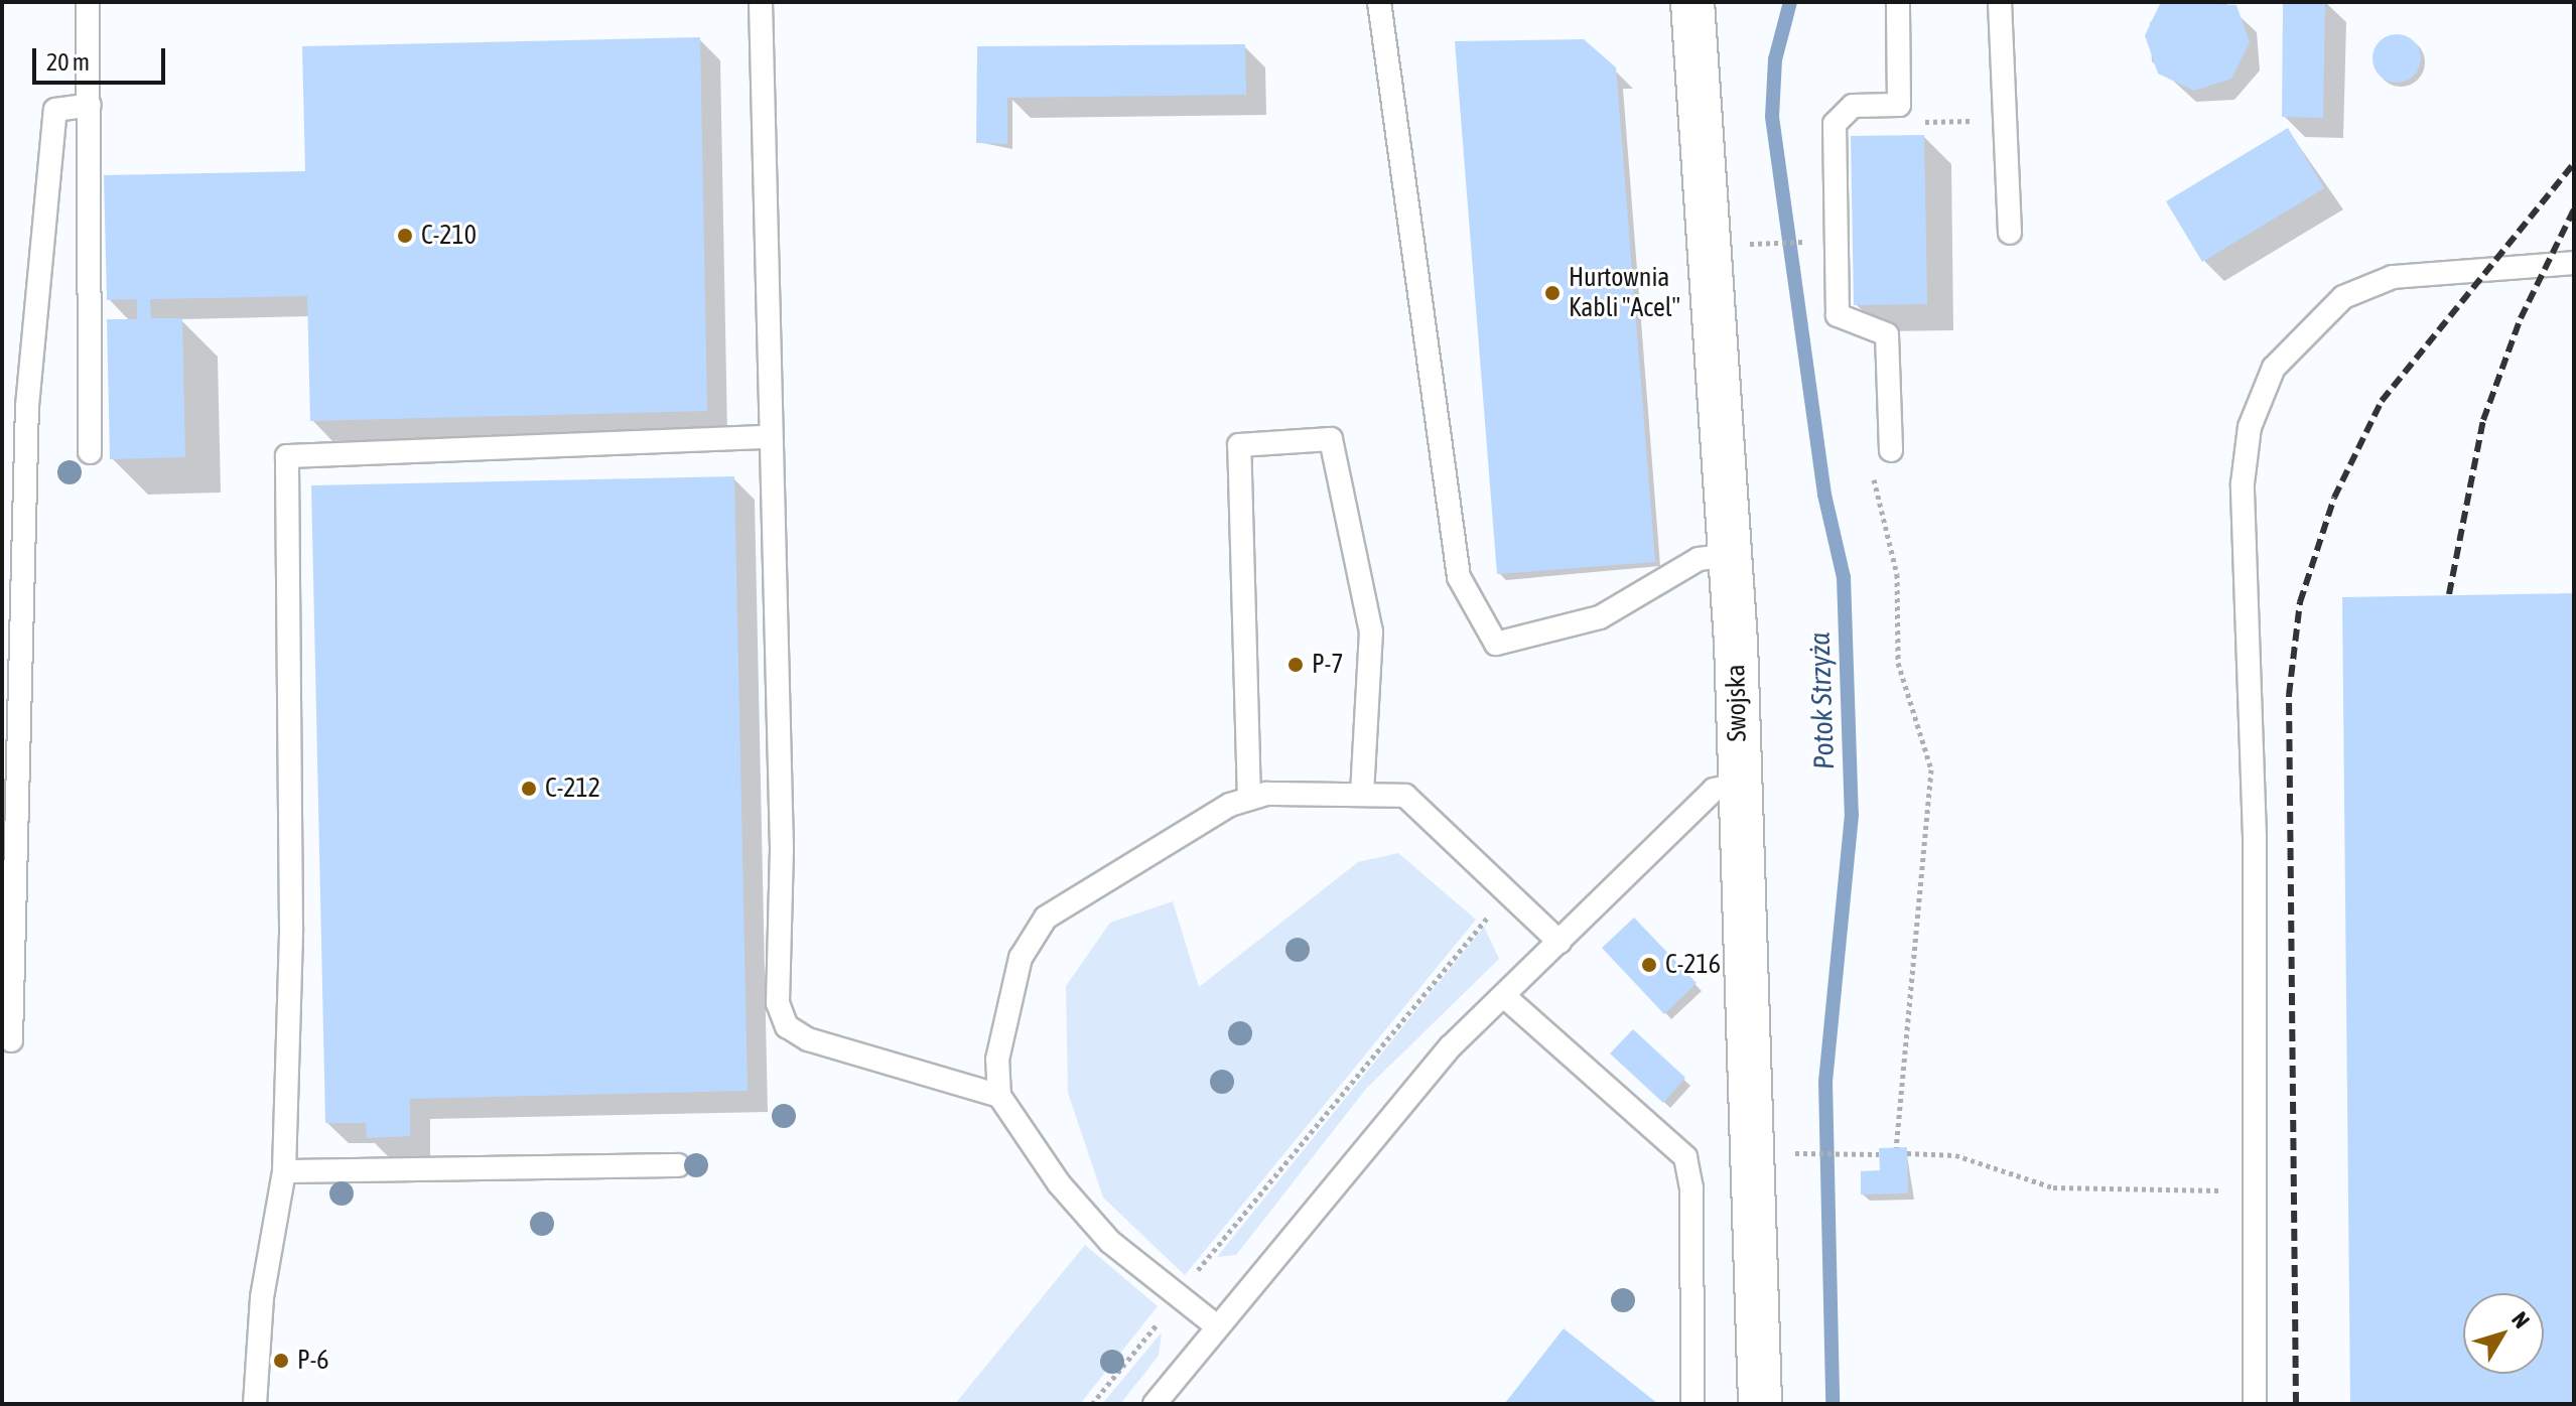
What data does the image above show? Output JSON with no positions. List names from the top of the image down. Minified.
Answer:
{"streets":{"street":["Swojska"]},"water":["Potok Strzyża"],"places":["C-210","Hurtownia Kabli \"Acel\"","P-7","C-212","C-216","P-6"],"scale_bar":"20 m","north":"top right"}
